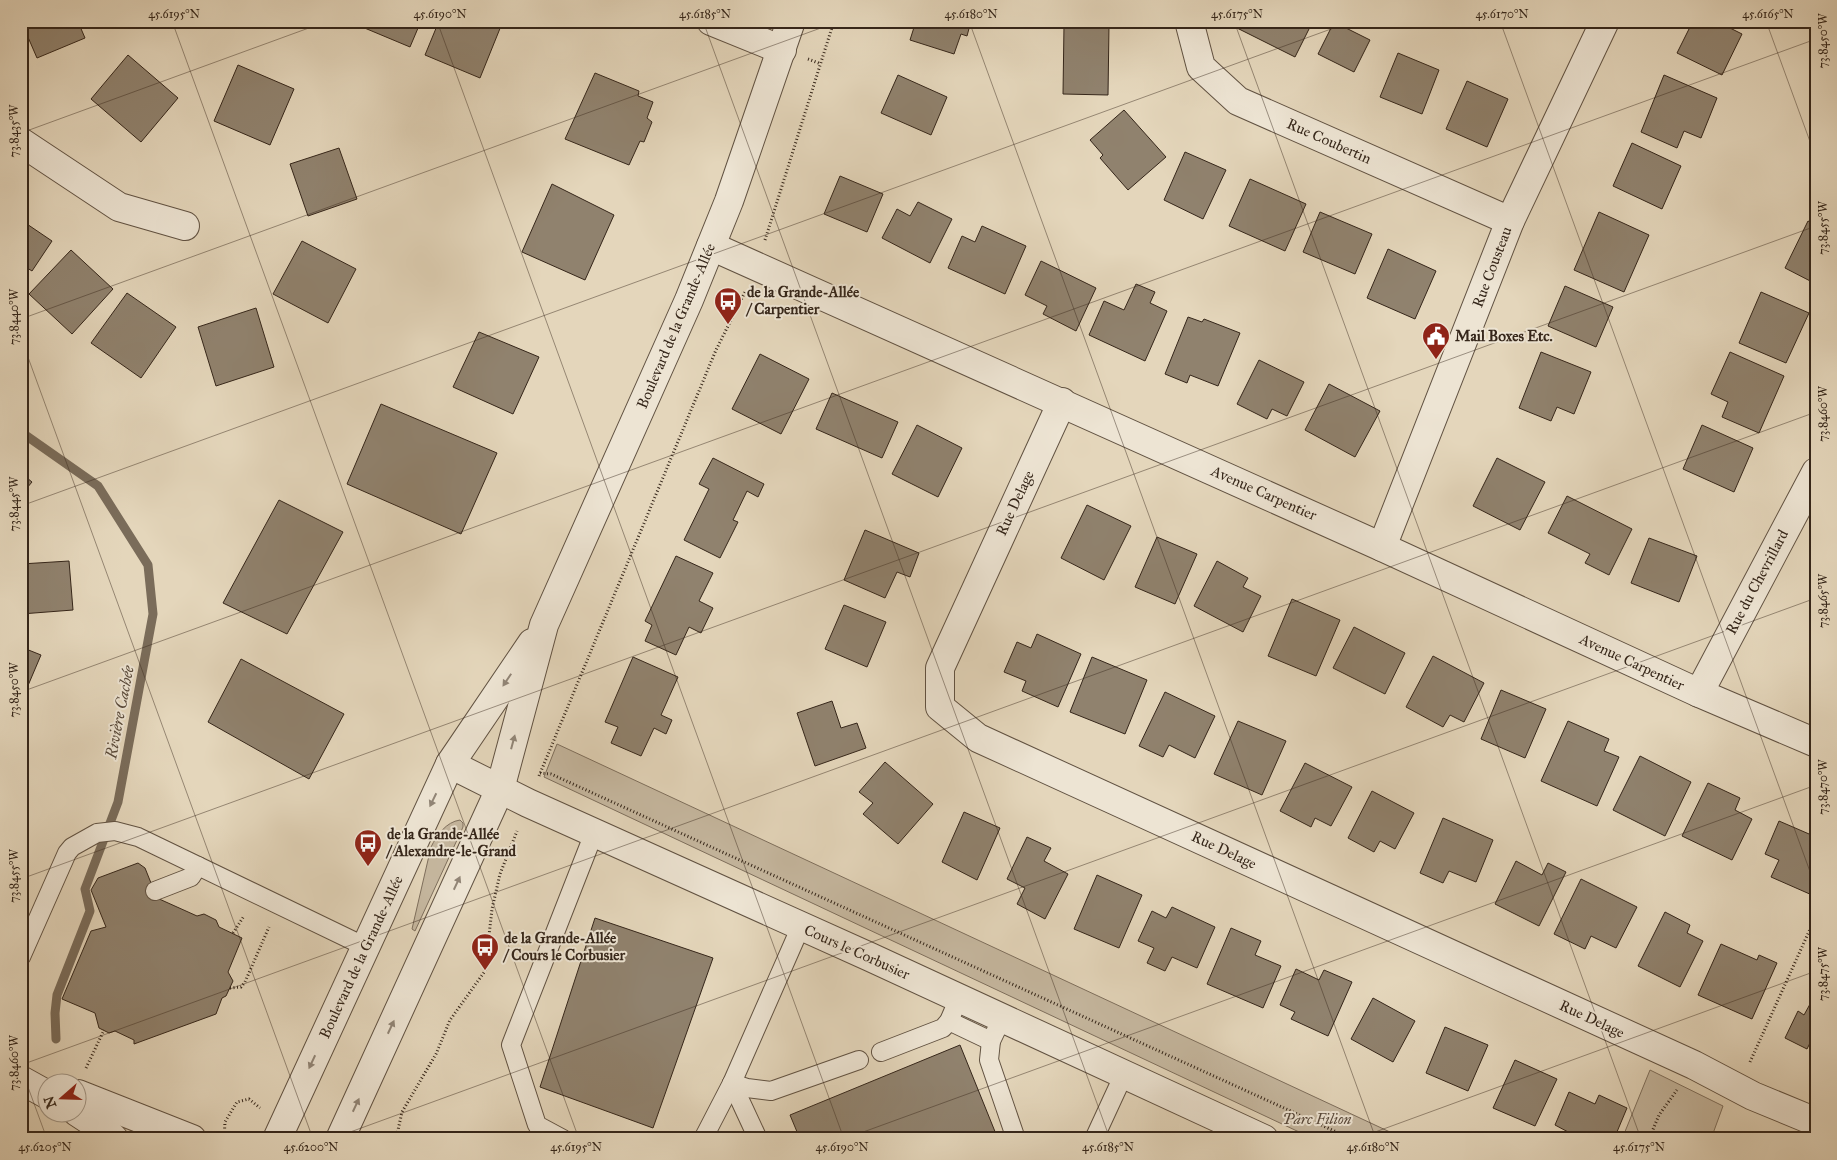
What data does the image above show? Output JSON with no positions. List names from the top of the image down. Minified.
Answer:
{"streets":{"street":["Rue Coubertin","Rue Cousteau","Boulevard de la Grande-Allée","Avenue Carpentier","Rue Delage","Rue du Chevrillard","Cours le Corbusier"]},"crossings":[["Rue Coubertin","Rue Cousteau"],["Rue Cousteau","Avenue Carpentier"],["Boulevard de la Grande-Allée","Avenue Carpentier"],["Boulevard de la Grande-Allée","Cours le Corbusier"],["Avenue Carpentier","Rue Delage"],["Avenue Carpentier","Rue du Chevrillard"]],"water":["Rivière Cachée"],"parks":["Parc Filion"],"places":{"bus stop":["de la Grande-Allée / Carpentier","de la Grande-Allée / Alexandre-le-Grand","de la Grande-Allée / Cours le Corbusier"],"public building":["Mail Boxes Etc."]},"north":"left","coordinates":["45.6195°N","45.6190°N","45.6185°N","45.6180°N","45.6175°N","45.6170°N","45.6165°N","73.8450°W","73.8435°W","73.8455°W","73.8440°W","73.8460°W","73.8445°W","73.8465°W","73.8470°W","73.8475°W","45.6205°N","45.6200°N"]}
